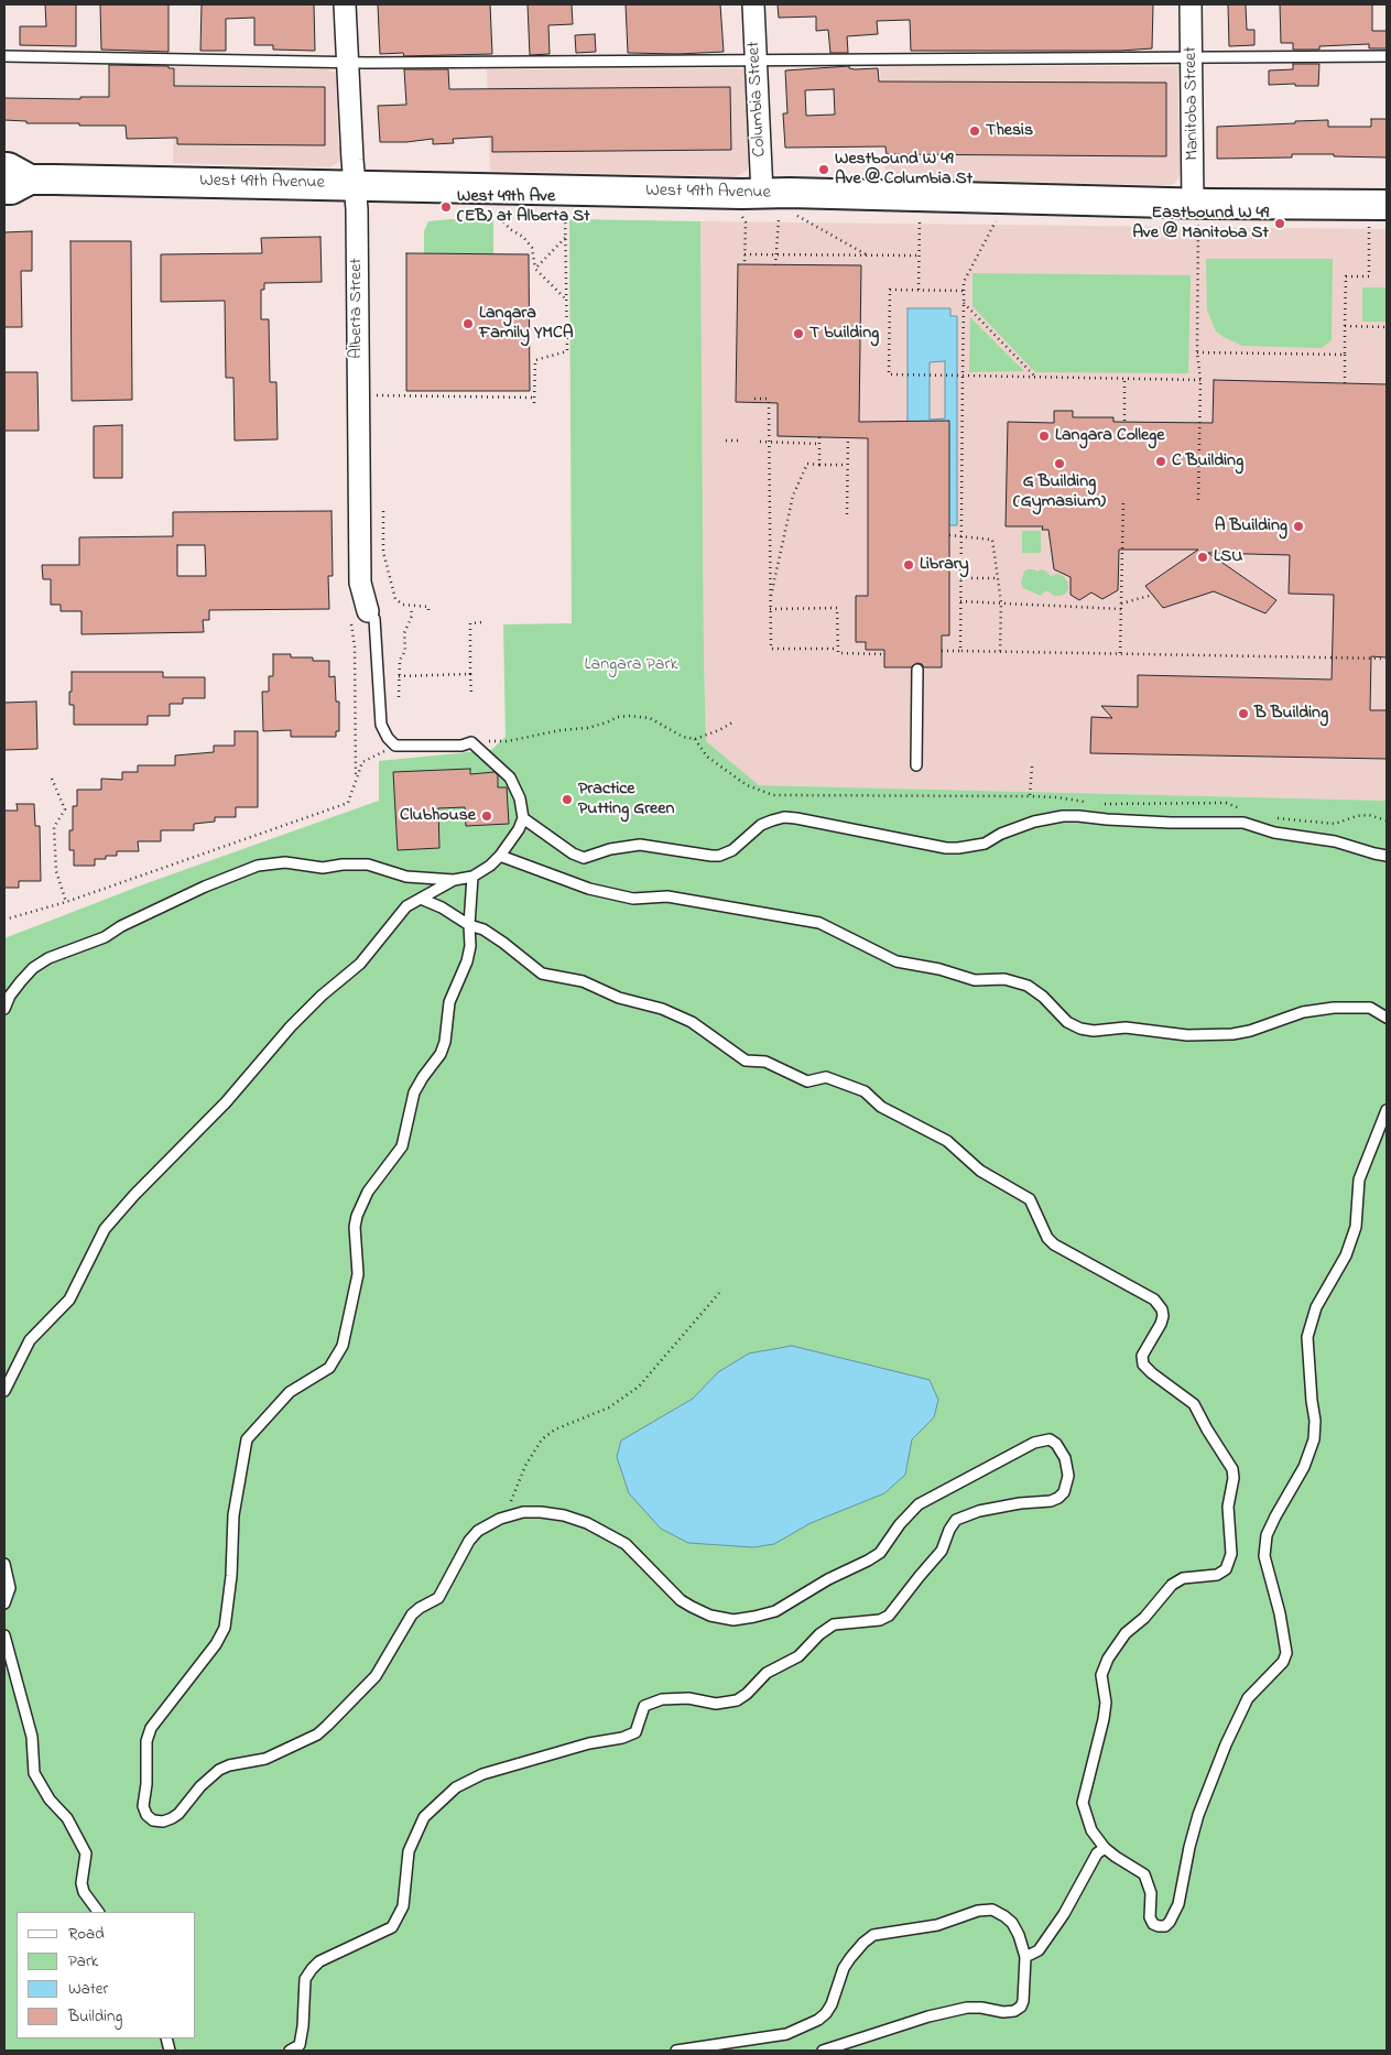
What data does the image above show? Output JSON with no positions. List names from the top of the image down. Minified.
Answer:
{"streets":{"street":["Columbia Street","Manitoba Street","West 49th Avenue","Alberta Street"]},"crossings":[["Columbia Street","West 49th Avenue"],["Manitoba Street","West 49th Avenue"],["West 49th Avenue","Alberta Street"]],"parks":["Langara Park"],"places":["Thesis","Westbound W 49 Ave @ Columbia St","West 49th Ave (EB) at Alberta St","Eastbound W 49 Ave @ Manitoba St","Langara Family YMCA","T building","Langara College","C Building","G Building (Gymasium)","A Building","LSU","Library","B Building","Practice Putting Green","Clubhouse"],"legend":["Road","Park","Water","Building"]}
